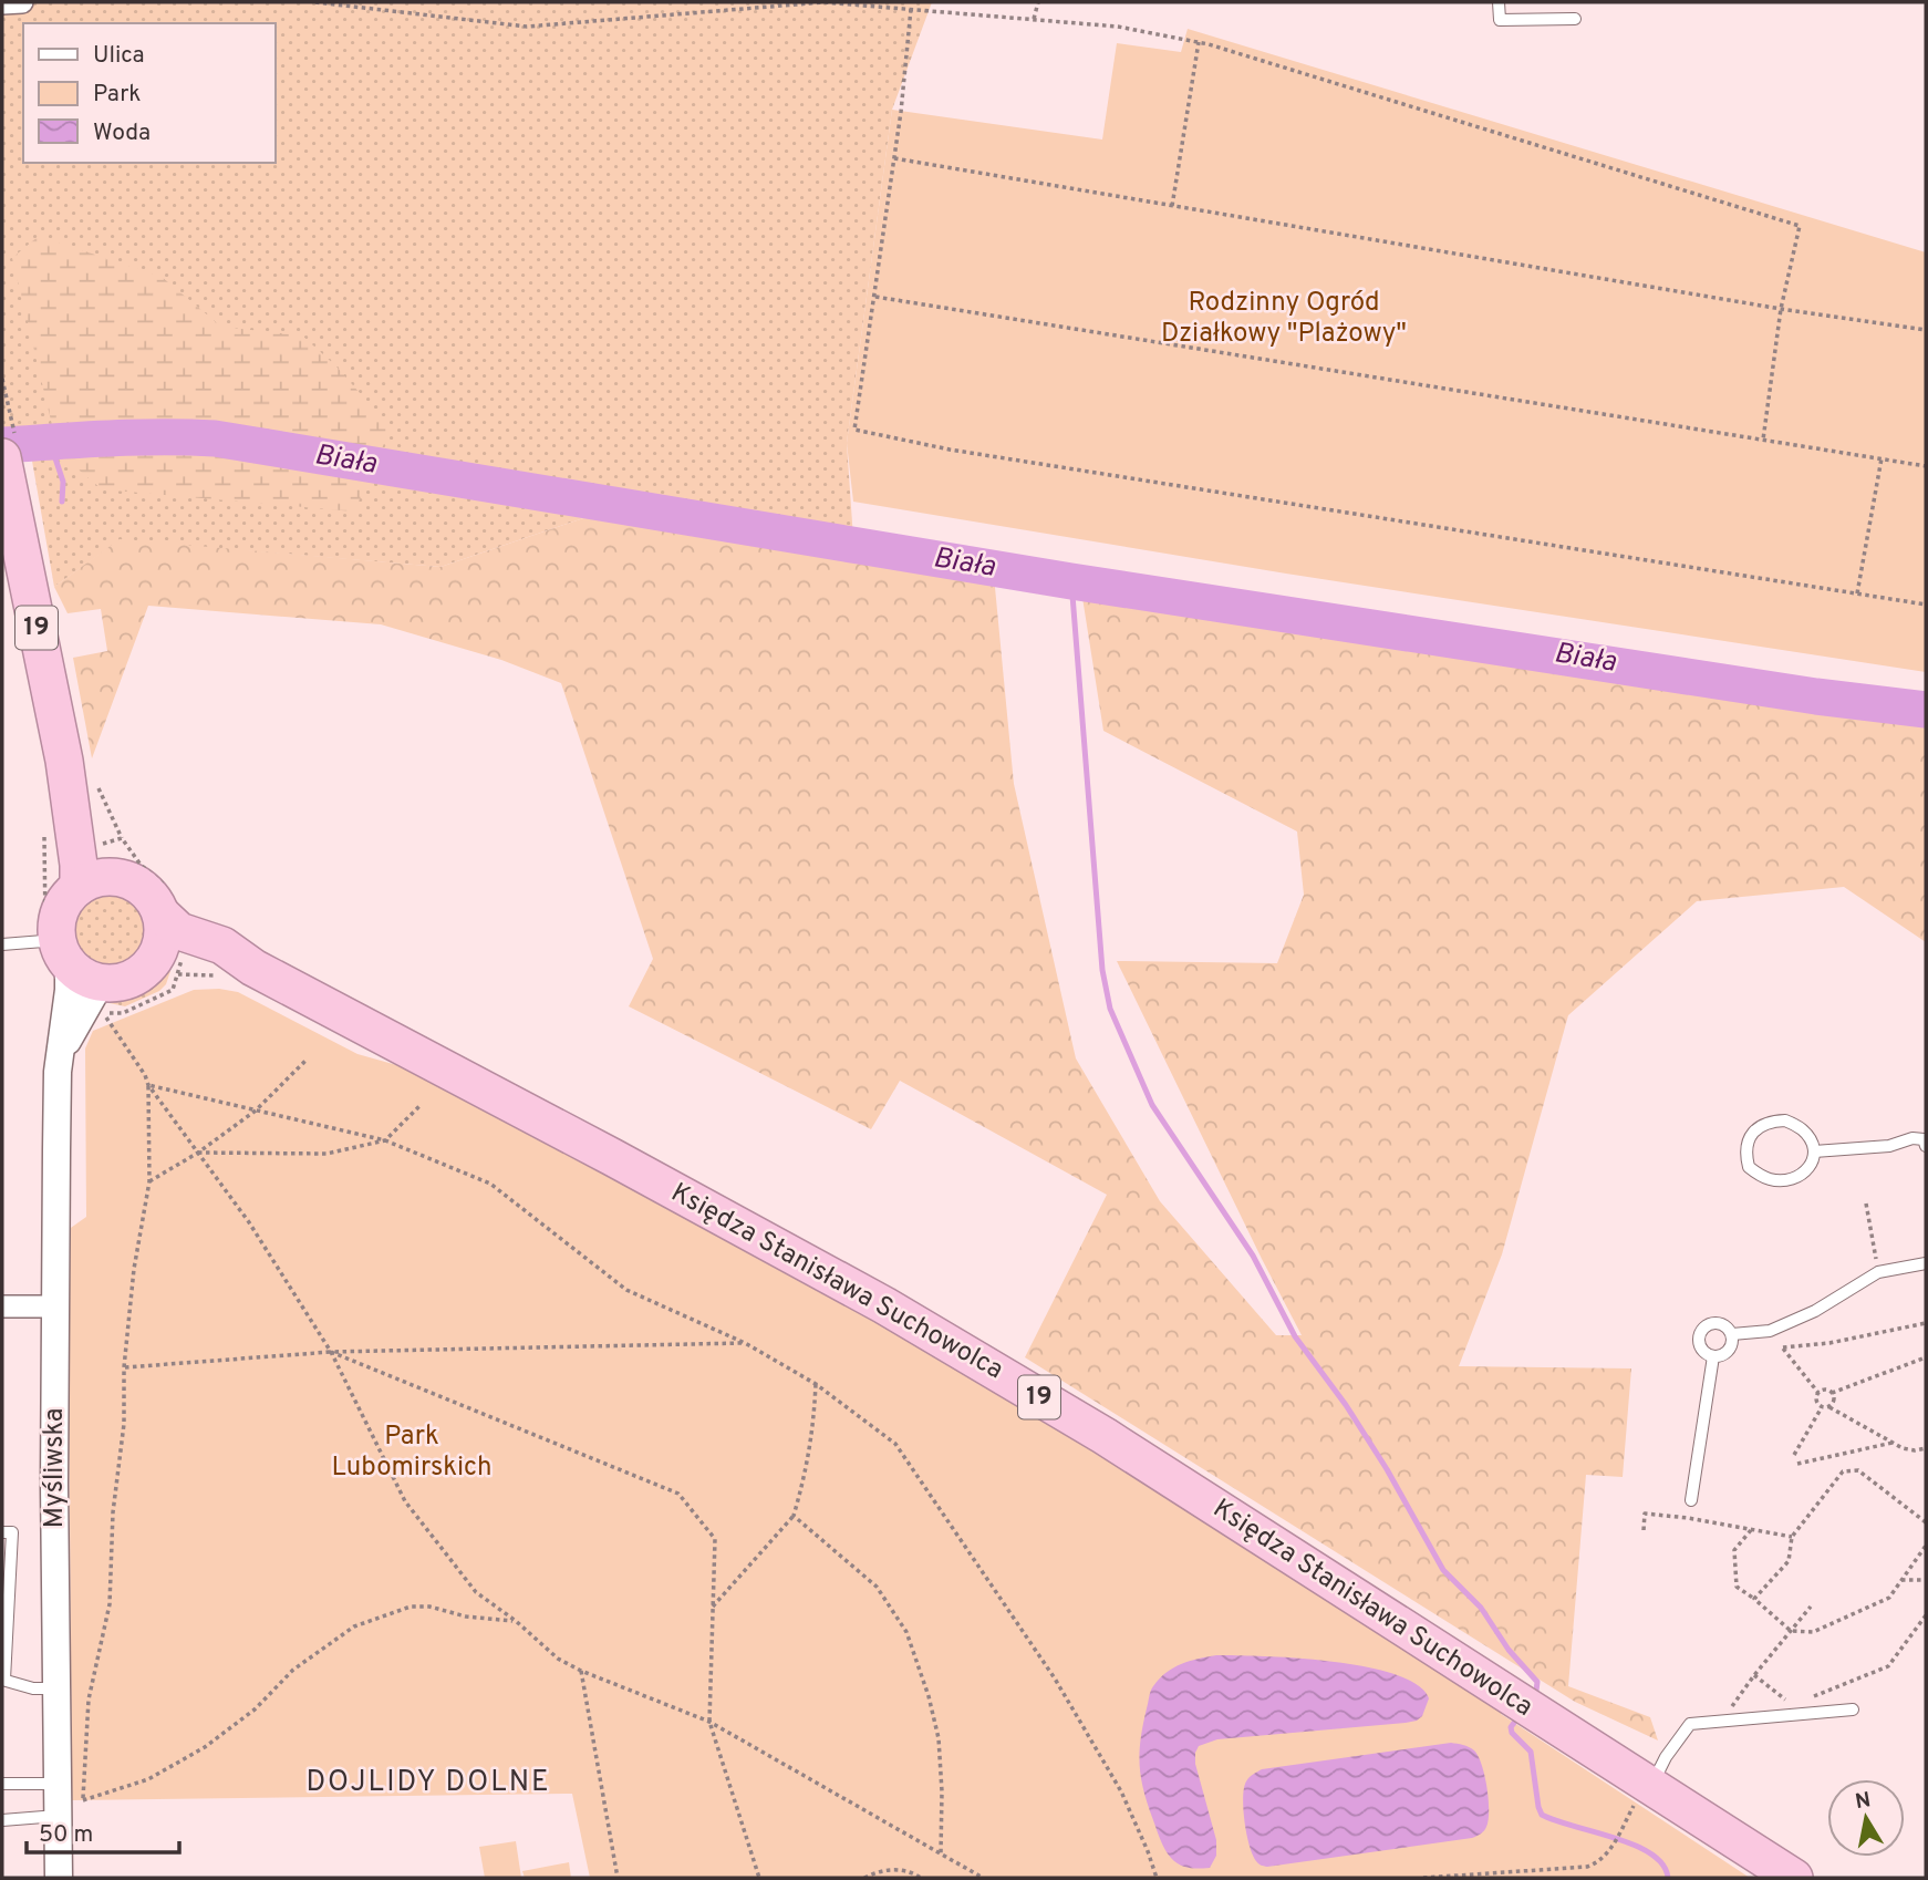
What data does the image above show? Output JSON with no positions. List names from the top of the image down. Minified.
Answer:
{"streets":{"highway":["19","Księdza Stanisława Suchowolca"],"street":["Myśliwska"]},"crossings":[["19","Księdza Stanisława Suchowolca"],["19","Myśliwska"],["Księdza Stanisława Suchowolca","Myśliwska"]],"districts":["DOJLIDY DOLNE"],"water":["Biała"],"parks":["Rodzinny Ogród Działkowy \"Plażowy\"","Park Lubomirskich"],"legend":["Ulica","Park","Woda"],"scale_bar":"50 m","north":"top"}
